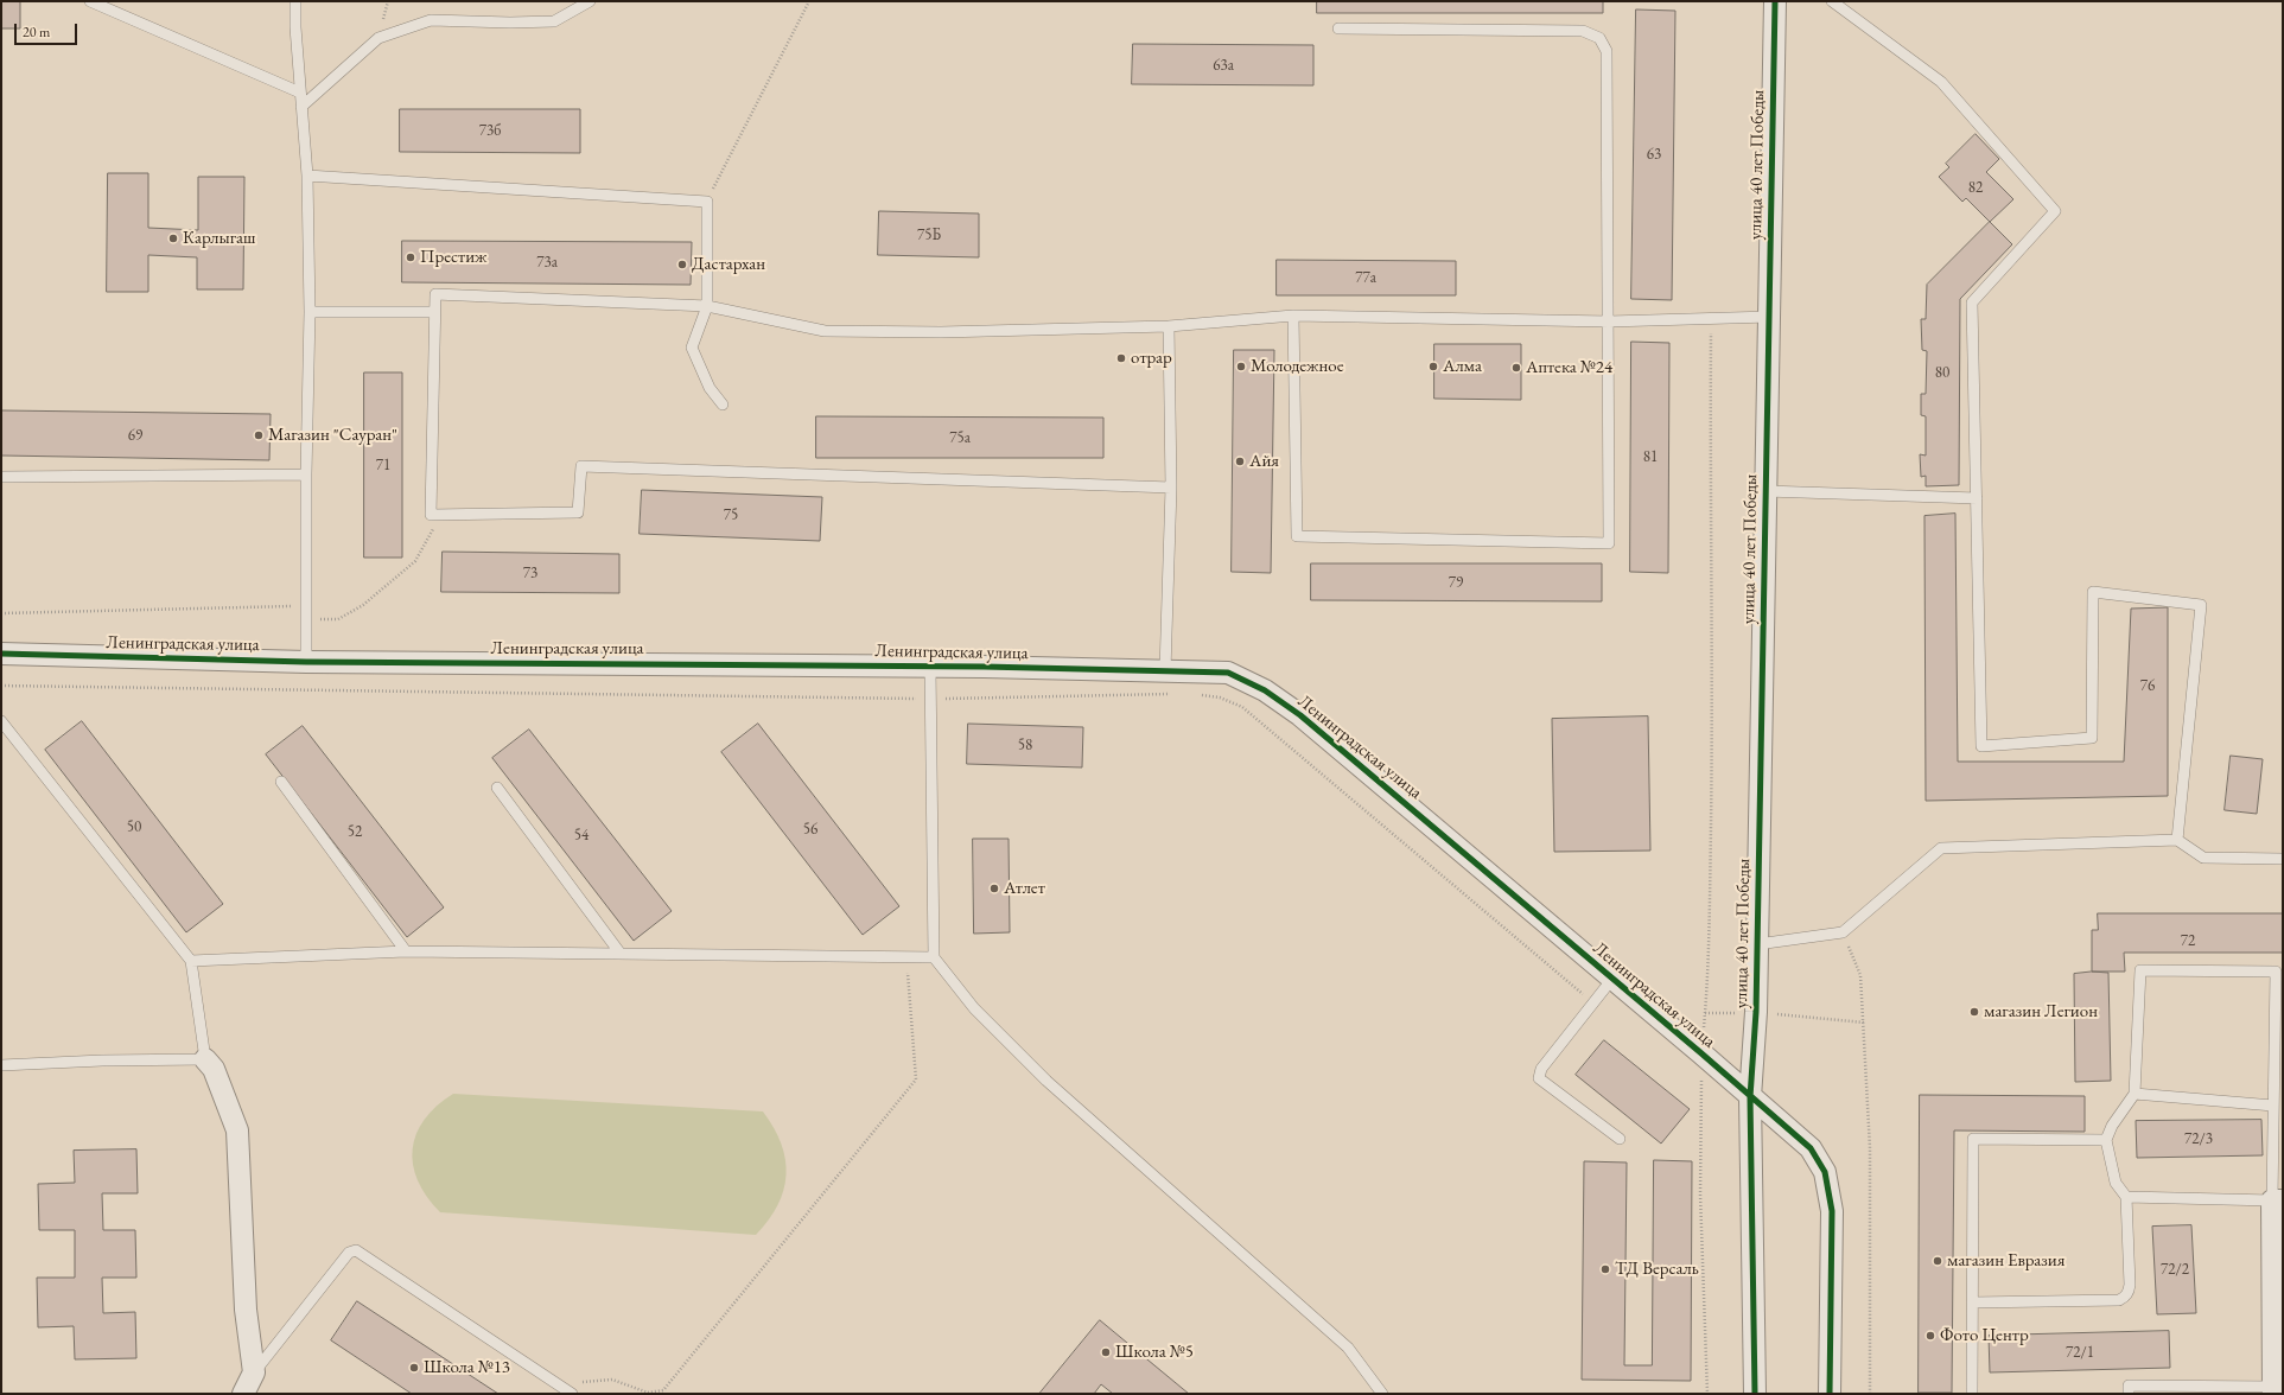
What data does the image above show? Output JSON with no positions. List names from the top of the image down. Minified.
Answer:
{"streets":{"street":["улица 40 лет Победы","Ленинградская улица"]},"crossings":[["улица 40 лет Победы","Ленинградская улица"]],"places":["Карлыгаш","Престиж","Дастархан","отрар","Молодежное","Алма","Аптека №24","Магазин \"Сауран\"","Айя","Атлет","магазин Легион","магазин Евразия","ТД Версаль","Фото Центр","Школа №5","Школа №13"],"house_numbers":["63а","73б","63","82","75Б","73а","77а","80","69","75а","81","71","75","73","79","76","58","50","56","52","54","72","72/3","72/2","72/1"],"scale_bar":"20 m"}
